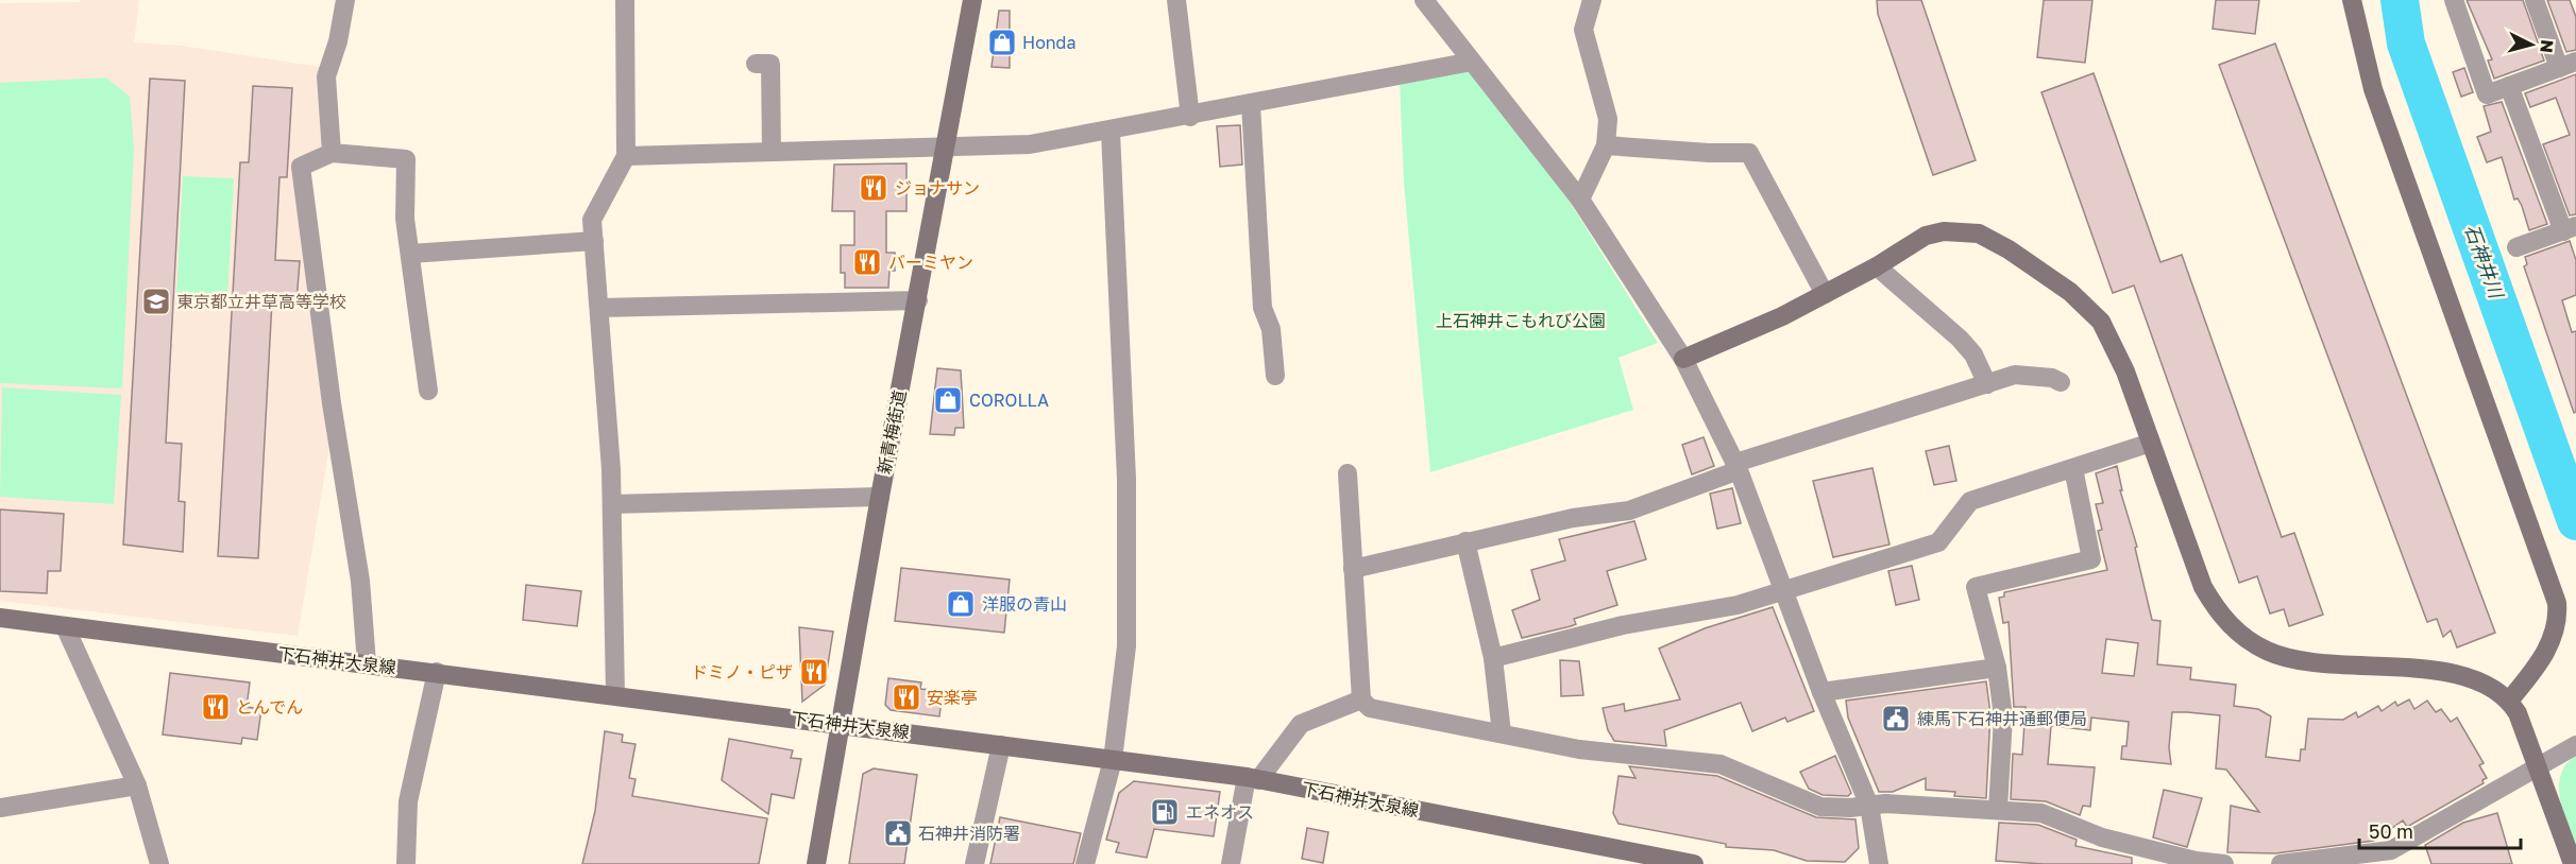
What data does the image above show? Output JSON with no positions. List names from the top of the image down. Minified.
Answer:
{"streets":{"main road":["新青梅街道","下石神井大泉線"]},"crossings":[["新青梅街道","下石神井大泉線"]],"water":["石神井川"],"parks":["上石神井こもれび公園"],"places":{"shop":["Honda","COROLLA","洋服の青山"],"restaurant":["ジョナサン","バーミヤン","ドミノ・ピザ","安楽亭","とんでん"],"school or university":["東京都立井草高等学校"],"public building":["練馬下石神井通郵便局","石神井消防署"],"fuel station":["エネオス"]},"scale_bar":"50 m","north":"right"}
